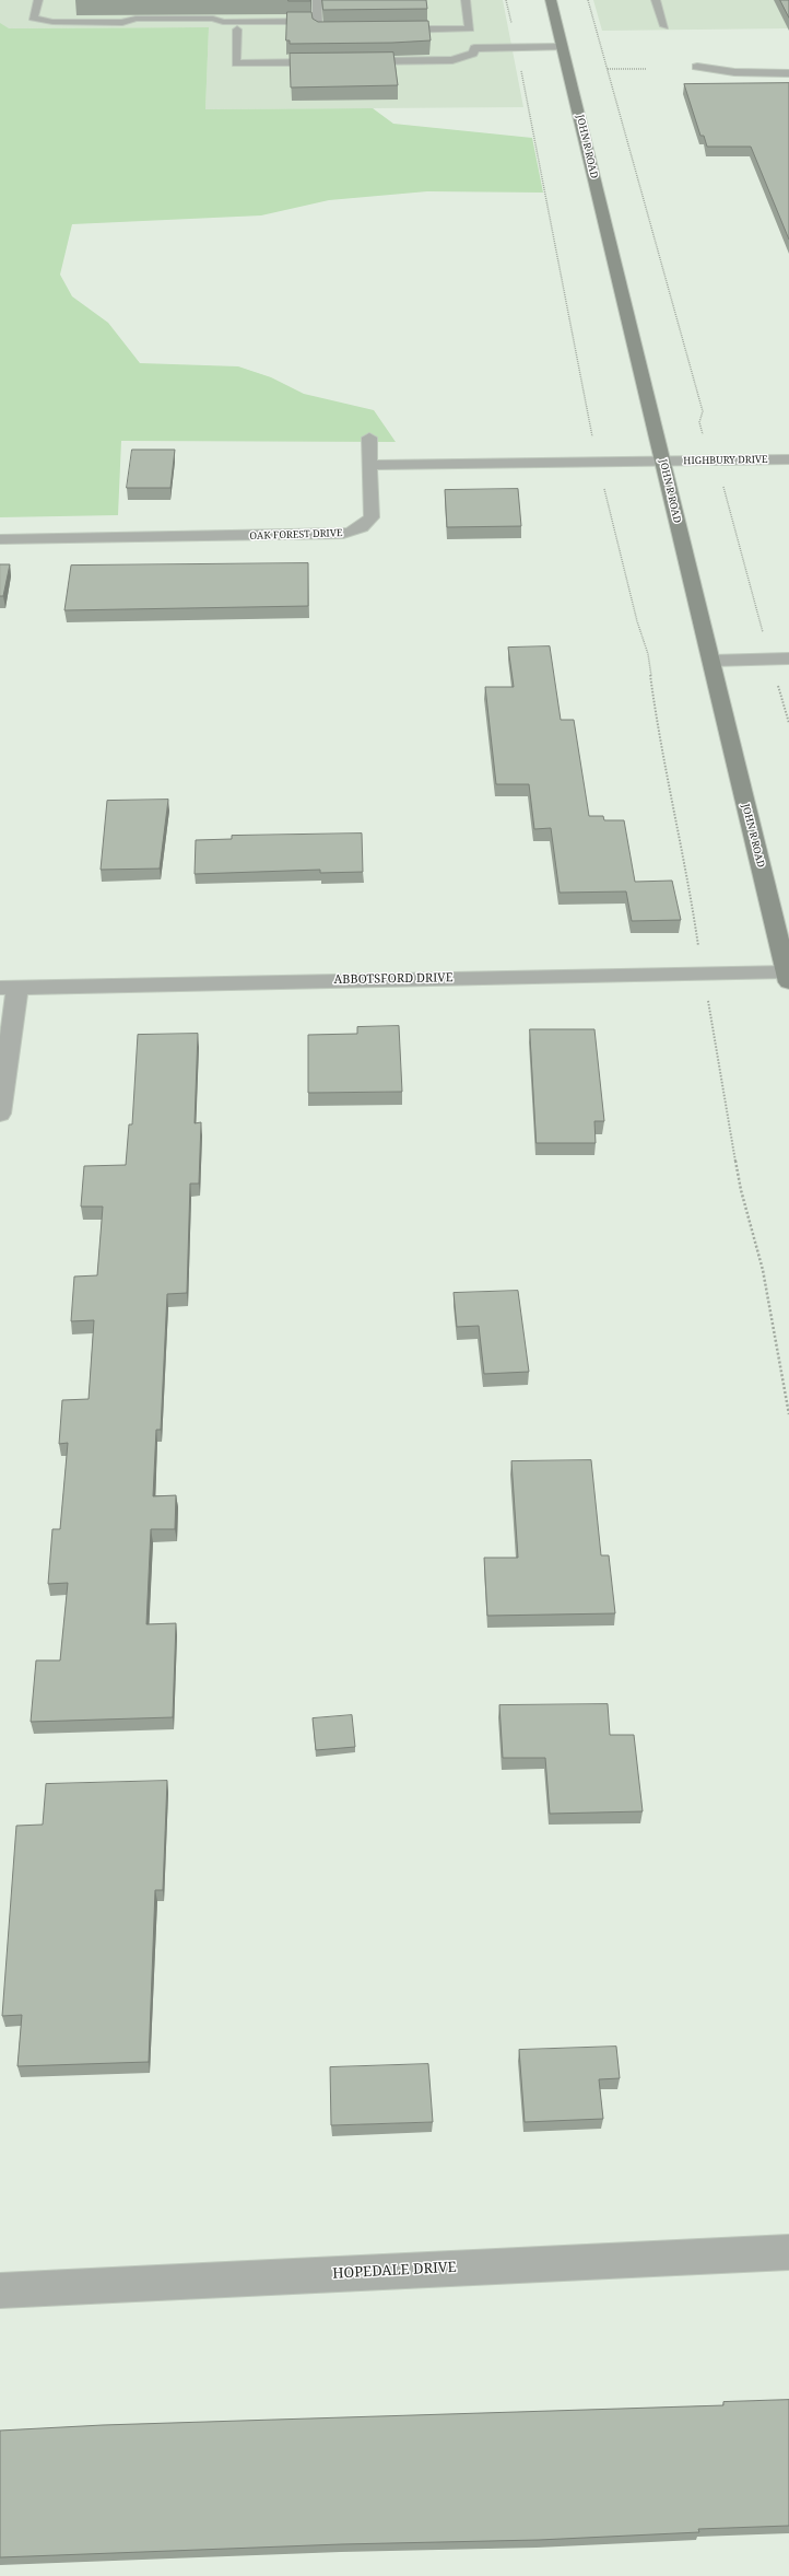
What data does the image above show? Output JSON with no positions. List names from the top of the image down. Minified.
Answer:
{"streets":{"main road":["JOHN R ROAD"],"street":["HIGHBURY DRIVE","OAK FOREST DRIVE","ABBOTSFORD DRIVE","HOPEDALE DRIVE"]},"crossings":[["JOHN R ROAD","HIGHBURY DRIVE"],["JOHN R ROAD","ABBOTSFORD DRIVE"]]}
